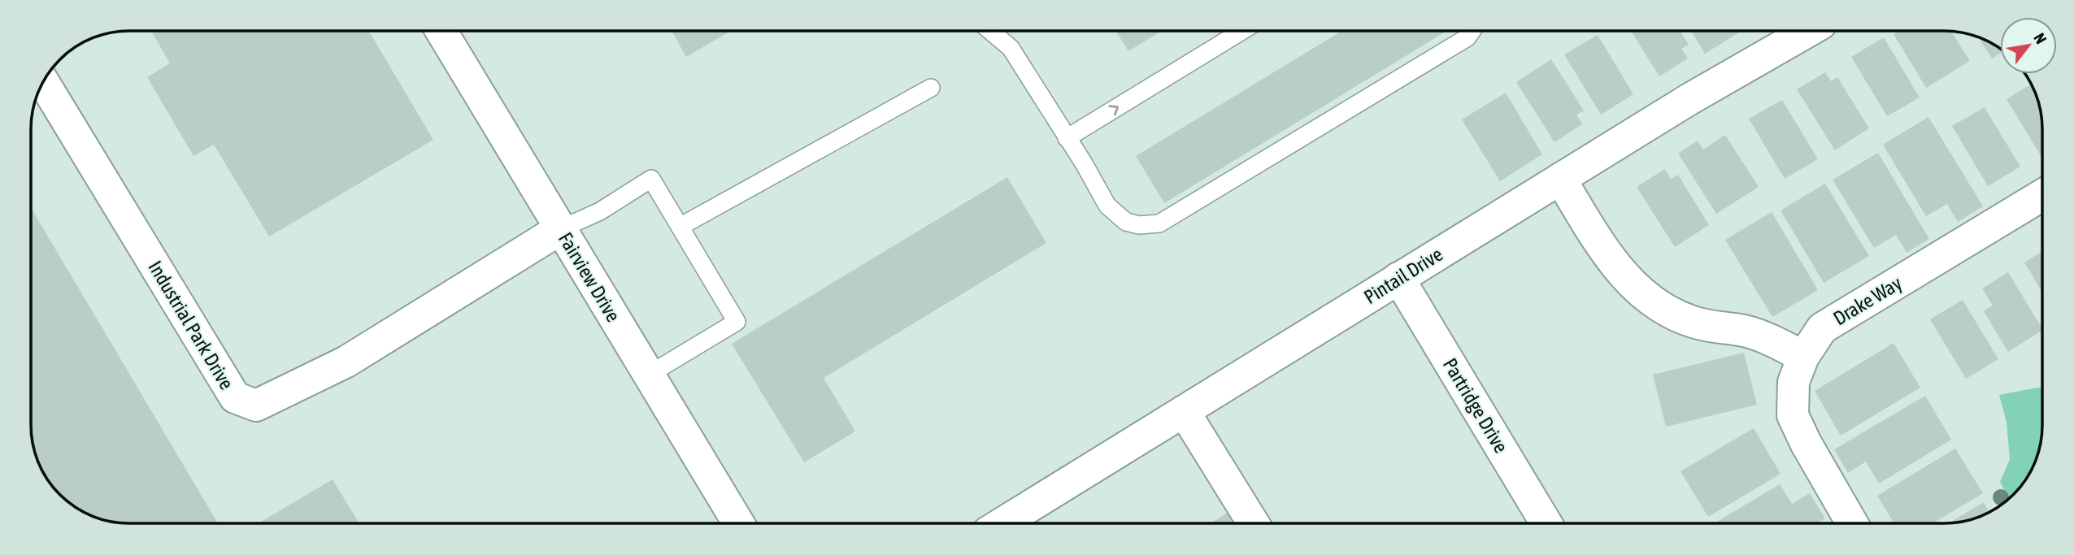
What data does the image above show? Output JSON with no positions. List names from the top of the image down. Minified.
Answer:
{"streets":{"street":["Pintail Drive","Fairview Drive","Drake Way","Industrial Park Drive","Partridge Drive"]},"crossings":[["Pintail Drive","Partridge Drive"],["Fairview Drive","Industrial Park Drive"]],"north":"top right"}
